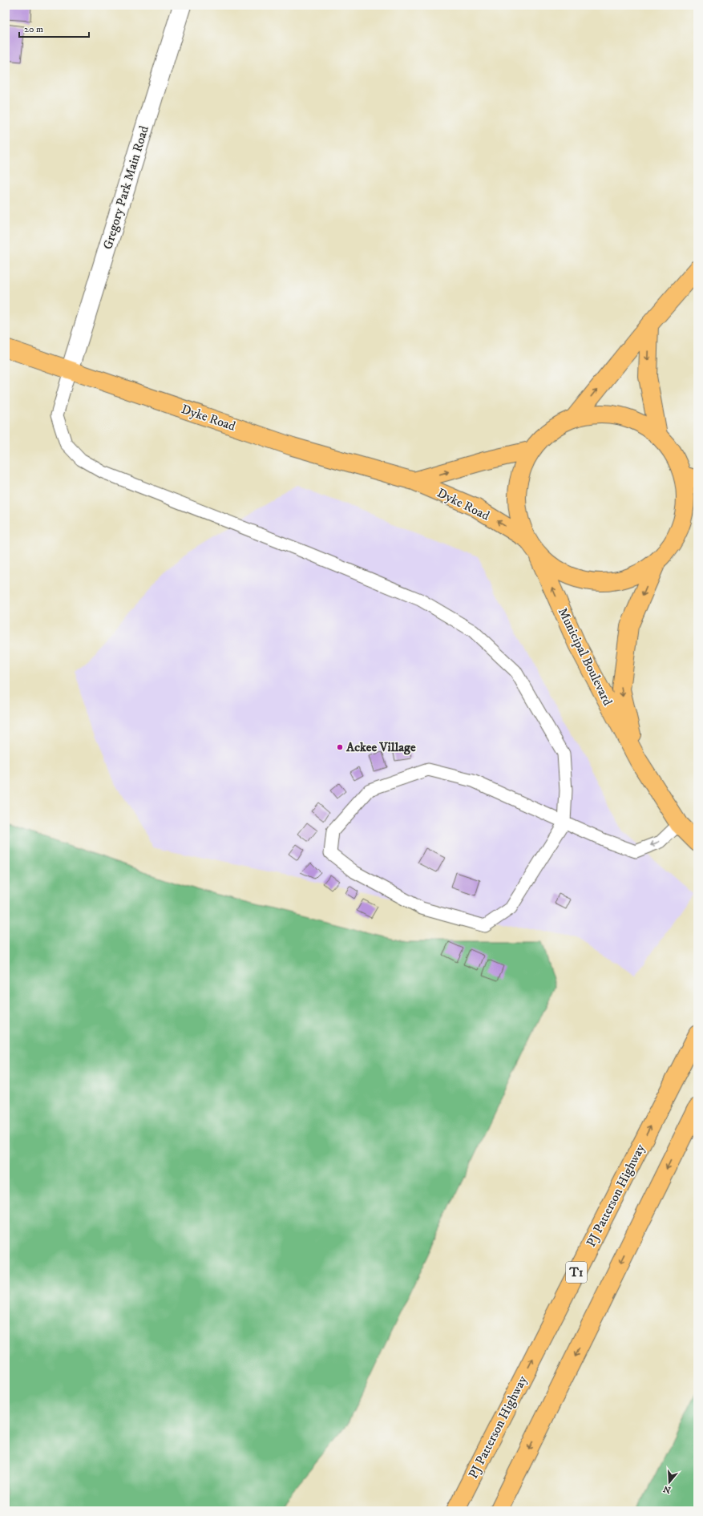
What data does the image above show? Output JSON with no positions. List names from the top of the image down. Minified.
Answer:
{"streets":{"main road":["Dyke Road","Municipal Boulevard","PJ Patterson Highway","T1"],"street":["Gregory Park Main Road"]},"crossings":[["Gregory Park Main Road","Dyke Road"],["Dyke Road","Municipal Boulevard"]],"places":["Ackee Village"],"scale_bar":"20 m","north":"bottom"}
